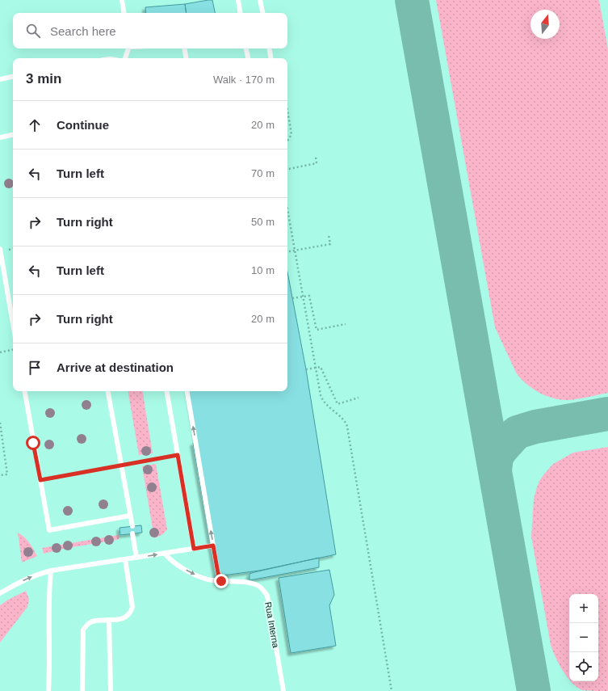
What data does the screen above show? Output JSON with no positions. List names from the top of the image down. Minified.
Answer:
{"streets":{"lane":["Rua Interna"]},"north":"top","page":{"search":"Search here","heading":["3 min","Walk · 170 m"],"list":[["Continue","20 m"],["Turn left","70 m"],["Turn right","50 m"],["Turn left","10 m"],["Turn right","20 m"],"Arrive at destination"],"map_buttons":["+","−"]}}
